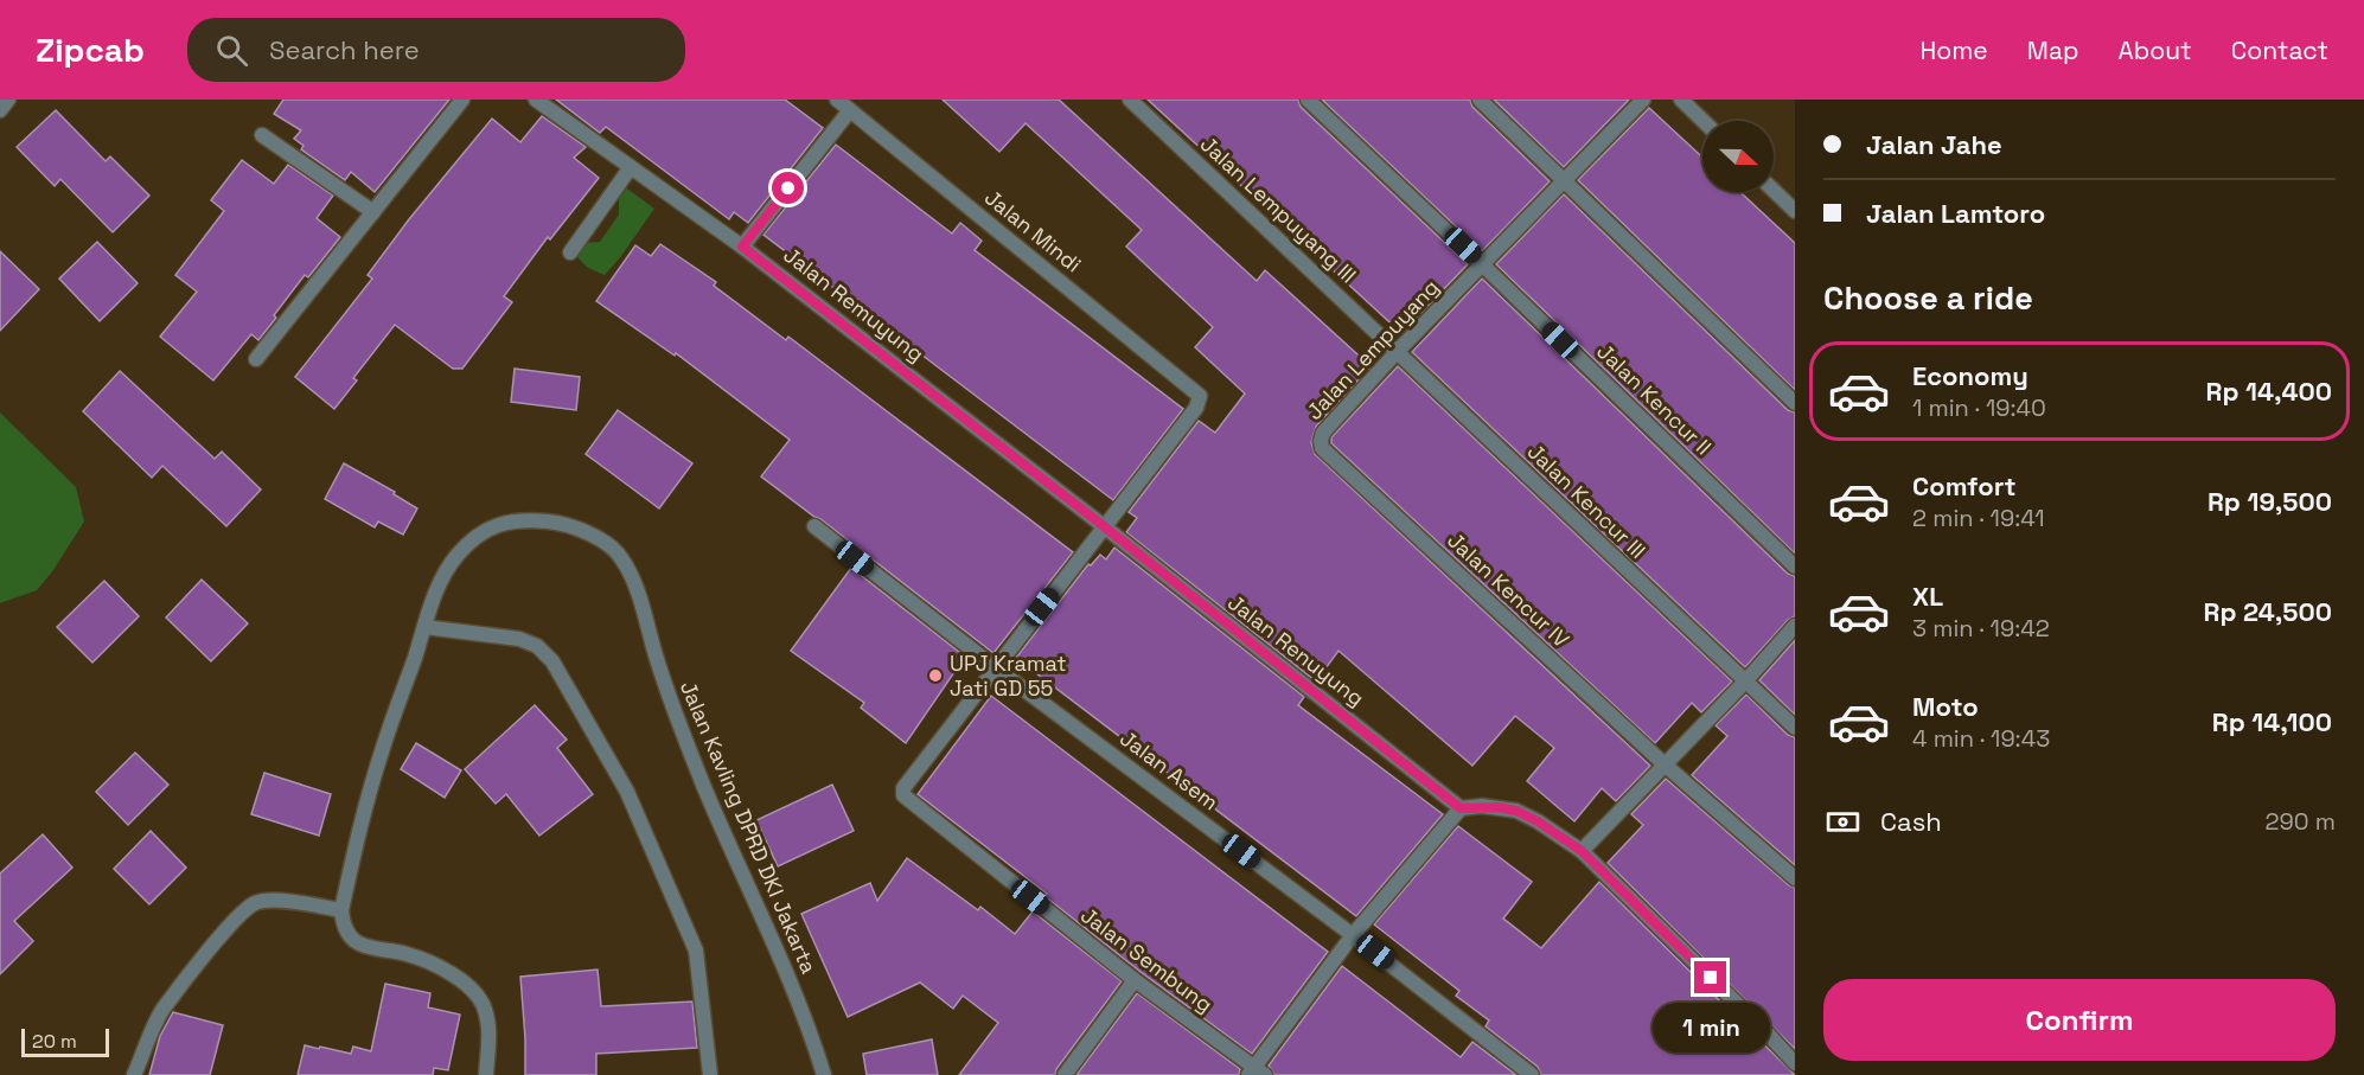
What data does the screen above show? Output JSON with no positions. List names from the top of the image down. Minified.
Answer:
{"streets":{"street":["Jalan Lempuyang III","Jalan Mindi","Jalan Remuyung","Jalan Lempuyang","Jalan Kencur II","Jalan Kencur III","Jalan Kencur IV","Jalan Renuyung","Jalan Asem","Jalan Kavling DPRD DKI Jakarta","Jalan Sembung"]},"crossings":[["Jalan Lempuyang III","Jalan Lempuyang"],["Jalan Lempuyang III","Jalan Kencur III"],["Jalan Mindi","Jalan Remuyung"],["Jalan Mindi","Jalan Renuyung"],["Jalan Remuyung","Jalan Renuyung"],["Jalan Lempuyang","Jalan Kencur II"],["Jalan Lempuyang","Jalan Kencur III"],["Jalan Lempuyang","Jalan Kencur IV"],["Jalan Asem","Jalan Sembung"]],"places":["UPJ Kramat Jati GD 55"],"scale_bar":"20 m","north":"right","page":{"header":"Zipcab","search":"Search here","nav":["Home","Map","About","Contact"],"banner":["Jalan Jahe","Jalan Lamtoro"],"heading":"Choose a ride","list":[{"name":"Economy","note":"1 min · 19:40","value":"Rp 14,400"},{"name":"Comfort","note":"2 min · 19:41","value":"Rp 19,500"},{"name":"XL","note":"3 min · 19:42","value":"Rp 24,500"},{"name":"Moto","note":"4 min · 19:43","value":"Rp 14,100"}],"pay":["Cash","290 m"],"buttons":"Confirm","bubble":"1 min","scale":"20 m"}}
